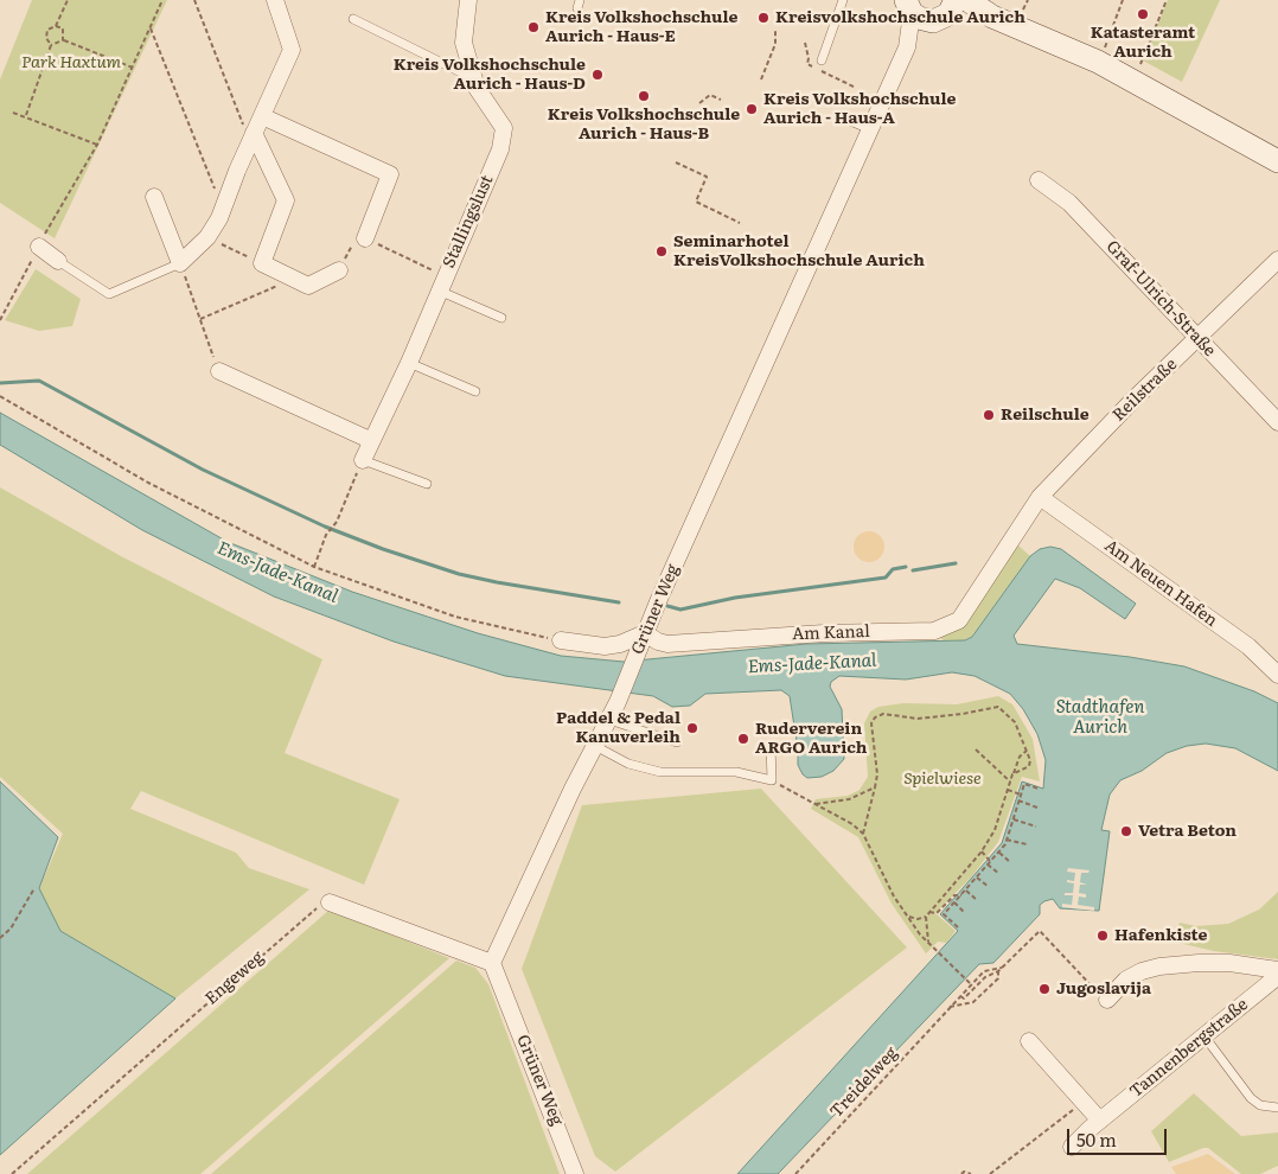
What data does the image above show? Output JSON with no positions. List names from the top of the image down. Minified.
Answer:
{"streets":{"street":["Stallingslust","Graf-Ulrich-Straße","Reilstraße","Am Neuen Hafen","Grüner Weg","Am Kanal","Tannenbergstraße"],"path":["Engeweg","Treidelweg"]},"crossings":[["Graf-Ulrich-Straße","Reilstraße"],["Reilstraße","Am Neuen Hafen"],["Reilstraße","Am Kanal"],["Am Neuen Hafen","Am Kanal"],["Grüner Weg","Am Kanal"]],"water":["Ems-Jade-Kanal","Stadthafen Aurich"],"parks":["Park Haxtum","Spielwiese"],"places":["Katasteramt Aurich","Kreisvolkshochschule Aurich","Kreis Volkshochschule Aurich - Haus-E","Kreis Volkshochschule Aurich - Haus-D","Kreis Volkshochschule Aurich - Haus-B","Kreis Volkshochschule Aurich - Haus-A","Seminarhotel KreisVolkshochschule Aurich","Reilschule","Paddel & Pedal Kanuverleih","Ruderverein ARGO Aurich","Vetra Beton","Hafenkiste","Jugoslavija"],"scale_bar":"50 m"}
